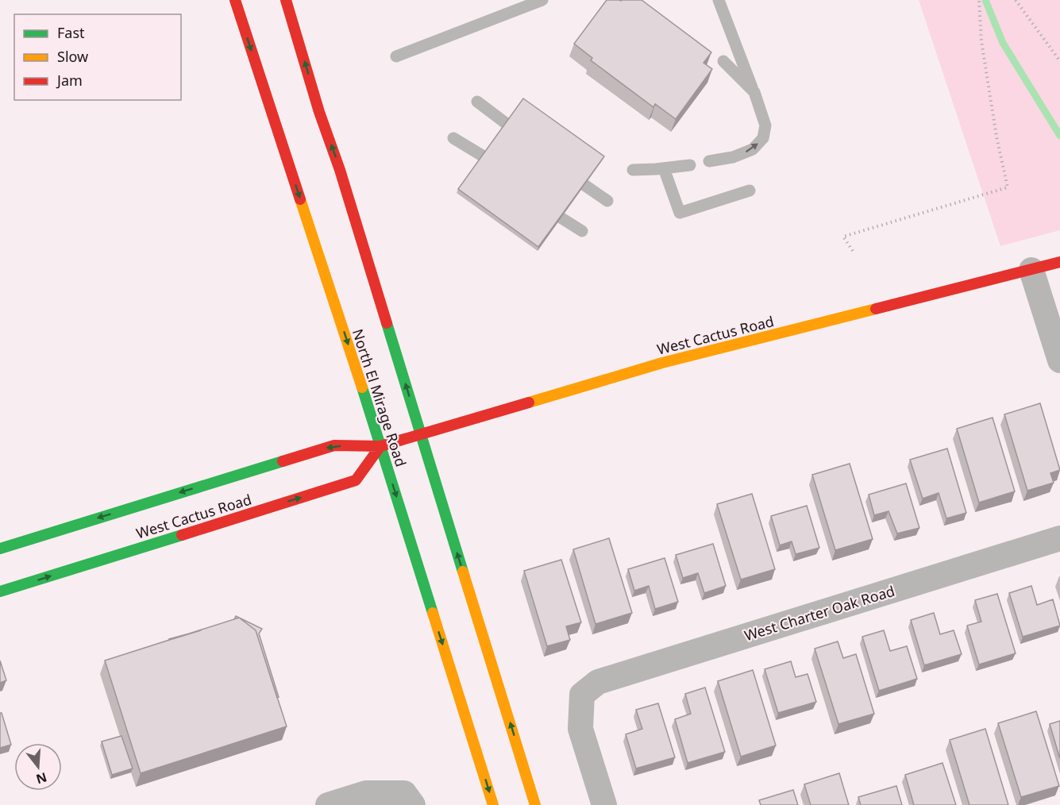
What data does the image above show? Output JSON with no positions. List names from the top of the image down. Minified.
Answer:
{"streets":{"main road":["West Cactus Road","North El Mirage Road"],"street":["West Charter Oak Road"]},"crossings":[["West Cactus Road","North El Mirage Road"]],"legend":["Fast","Slow","Jam"],"north":"bottom"}
